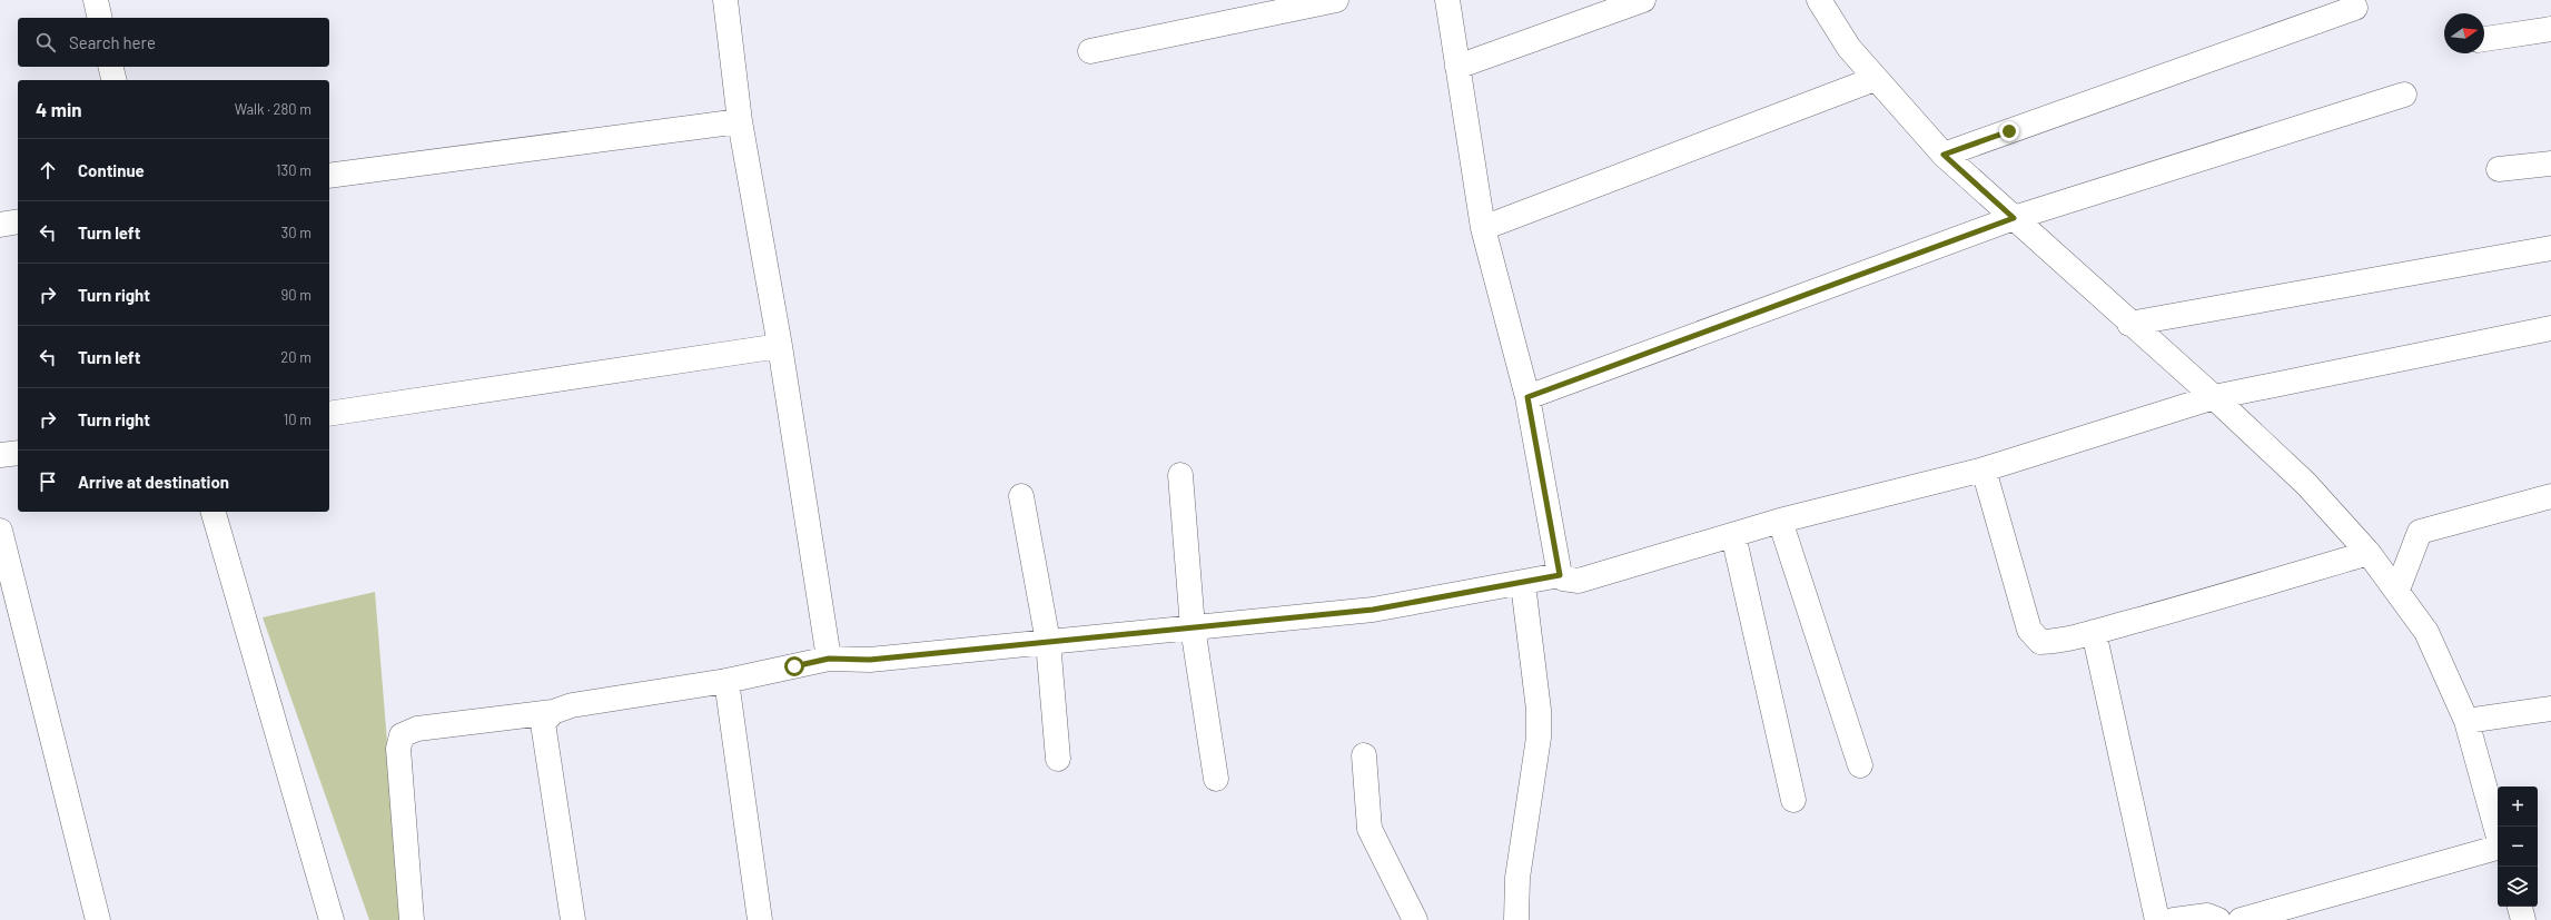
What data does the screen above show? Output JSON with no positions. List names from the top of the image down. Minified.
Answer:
{"north":"right","page":{"search":"Search here","heading":["4 min","Walk · 280 m"],"list":[["Continue","130 m"],["Turn left","30 m"],["Turn right","90 m"],["Turn left","20 m"],["Turn right","10 m"],"Arrive at destination"],"map_buttons":["+","−"]}}
